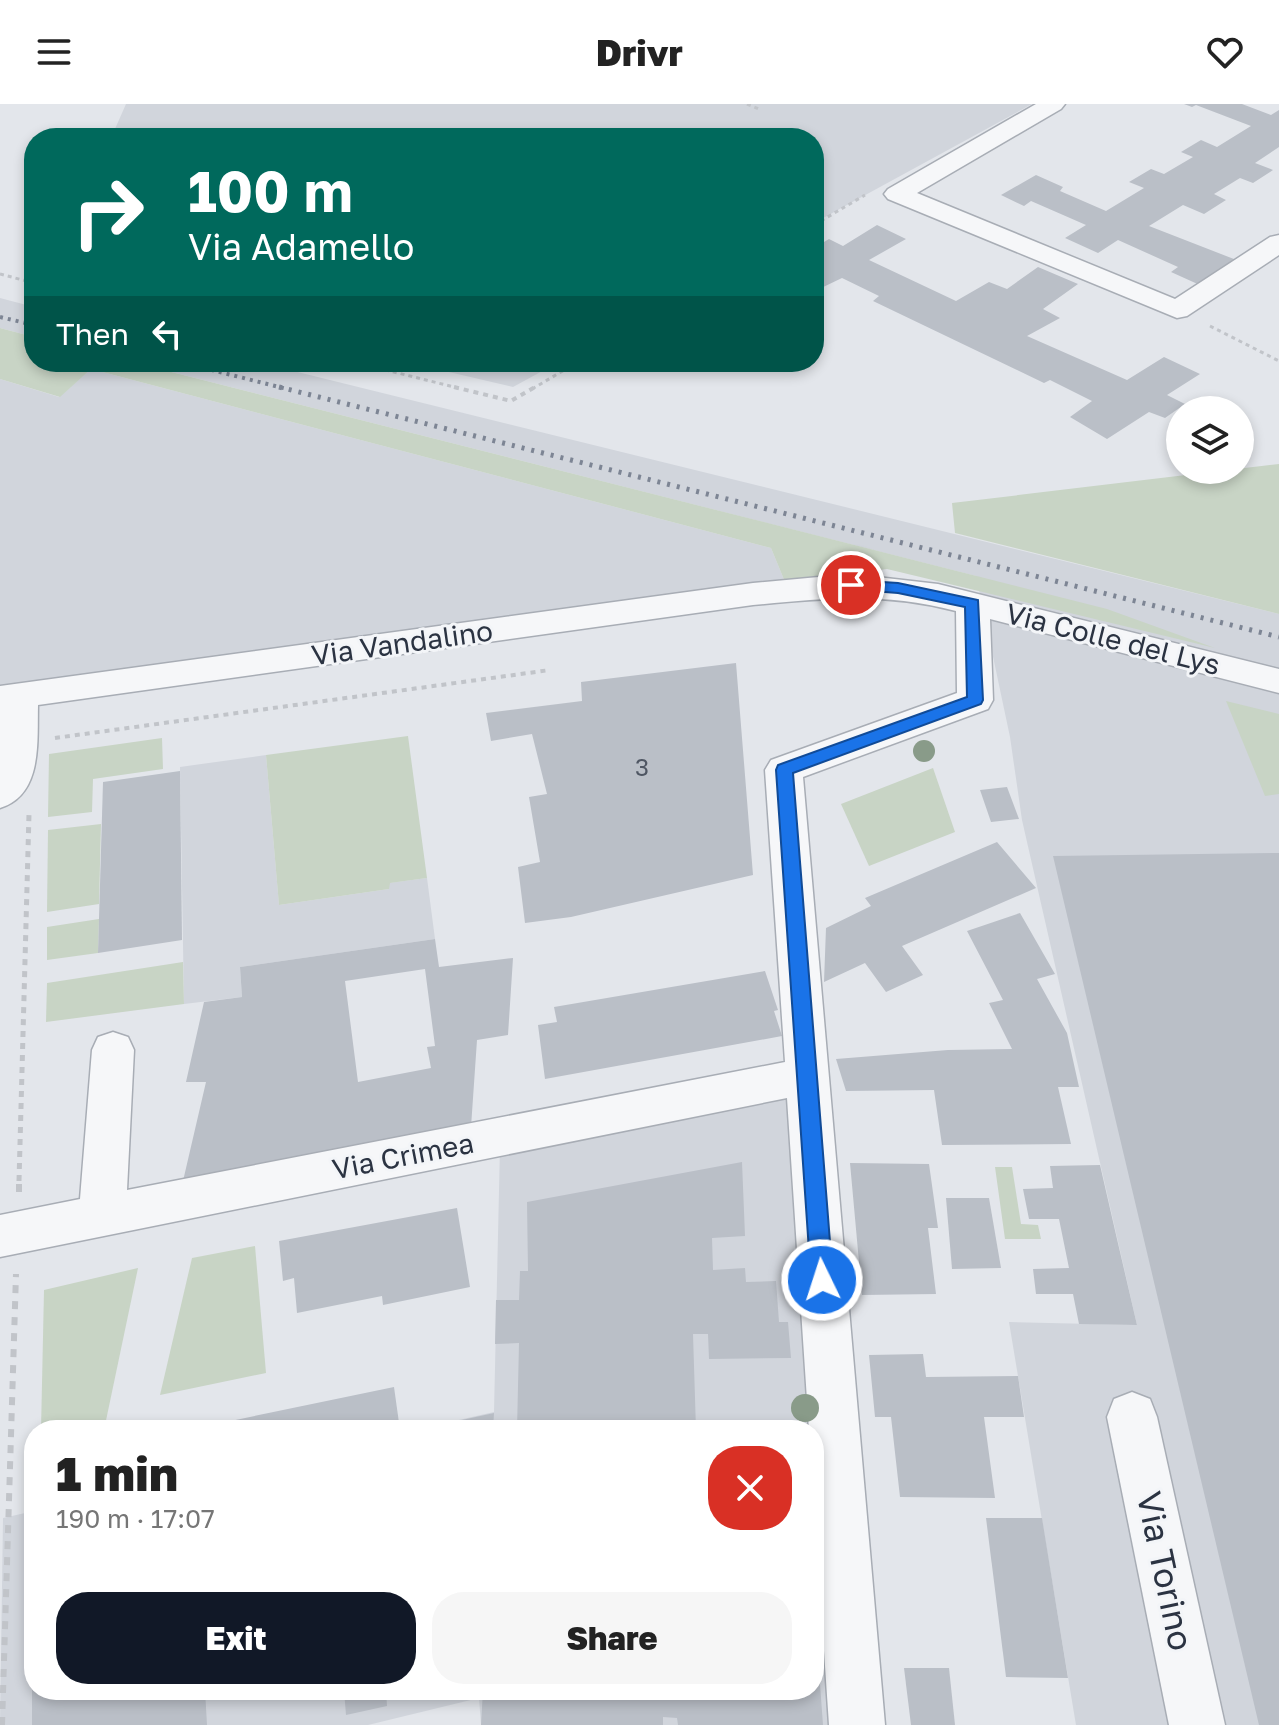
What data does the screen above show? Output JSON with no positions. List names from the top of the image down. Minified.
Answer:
{"streets":{"street":["Via Colle del Lys","Via Vandalino","Via Crimea","Via Torino"]},"crossings":[["Via Colle del Lys","Via Vandalino"]],"house_numbers":["3"],"page":{"header":"Drivr","turn":["100 m","Via Adamello"],"then":"Then","heading":["1 min","190 m · 17:07"],"buttons":["Exit","Share"]}}
